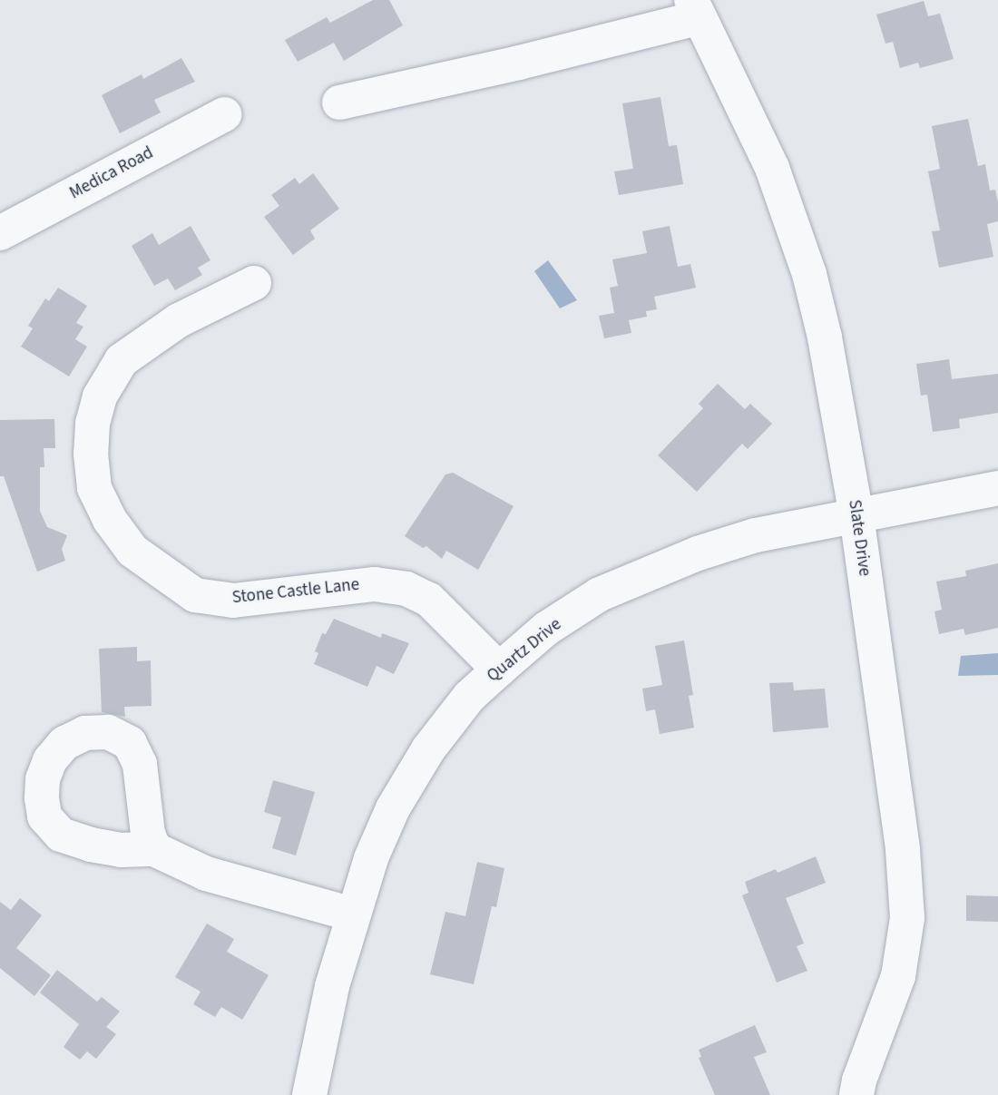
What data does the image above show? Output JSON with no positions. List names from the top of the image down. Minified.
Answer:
{"streets":{"street":["Medica Road","Slate Drive","Stone Castle Lane","Quartz Drive"]},"crossings":[["Slate Drive","Quartz Drive"],["Stone Castle Lane","Quartz Drive"]]}
